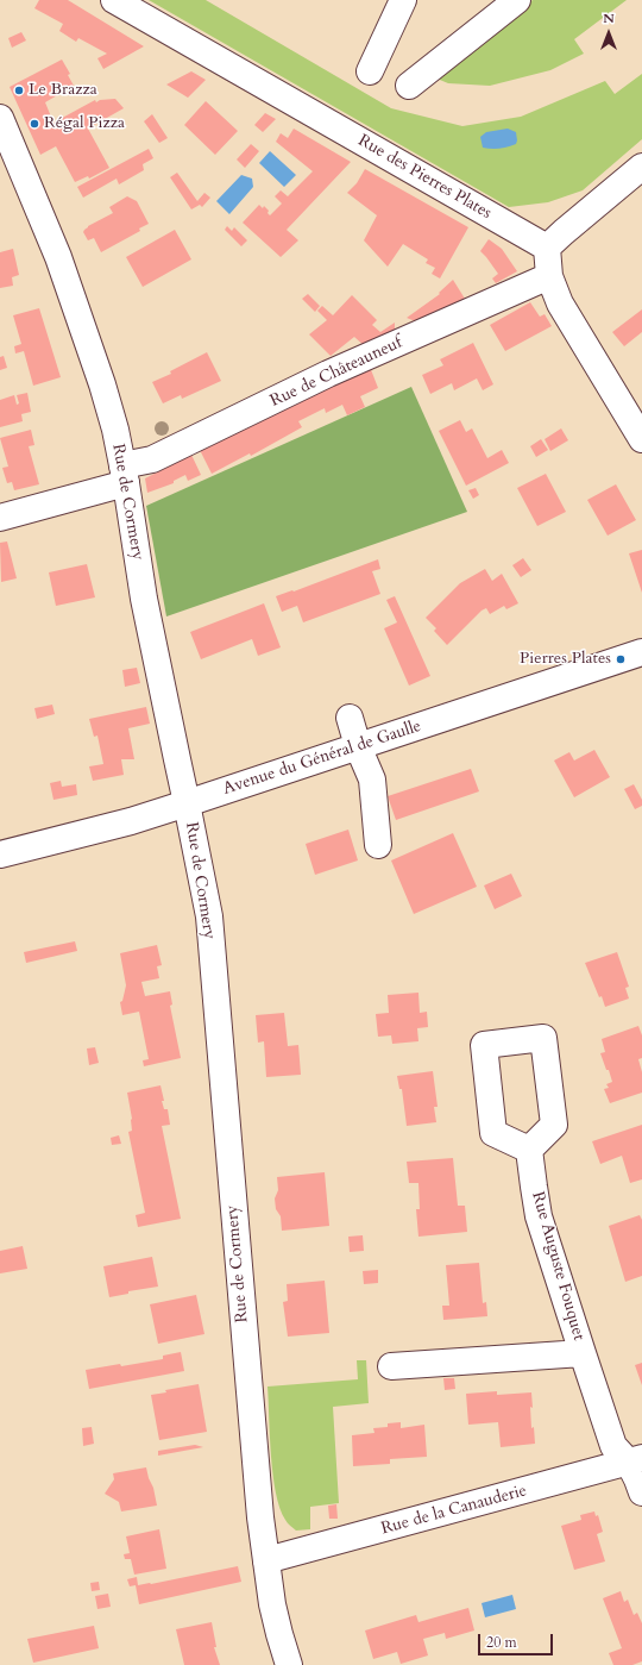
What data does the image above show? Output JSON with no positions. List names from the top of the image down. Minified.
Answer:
{"streets":{"street":["Rue des Pierres Plates","Rue de Châteauneuf","Rue de Cormery","Avenue du Général de Gaulle","Rue Auguste Fouquet","Rue de la Canauderie"]},"crossings":[["Rue de Châteauneuf","Rue de Cormery"],["Rue de Cormery","Avenue du Général de Gaulle"],["Rue de Cormery","Rue de la Canauderie"],["Rue Auguste Fouquet","Rue de la Canauderie"]],"places":["Le Brazza","Régal Pizza","Pierres Plates"],"scale_bar":"20 m","north":"top"}
